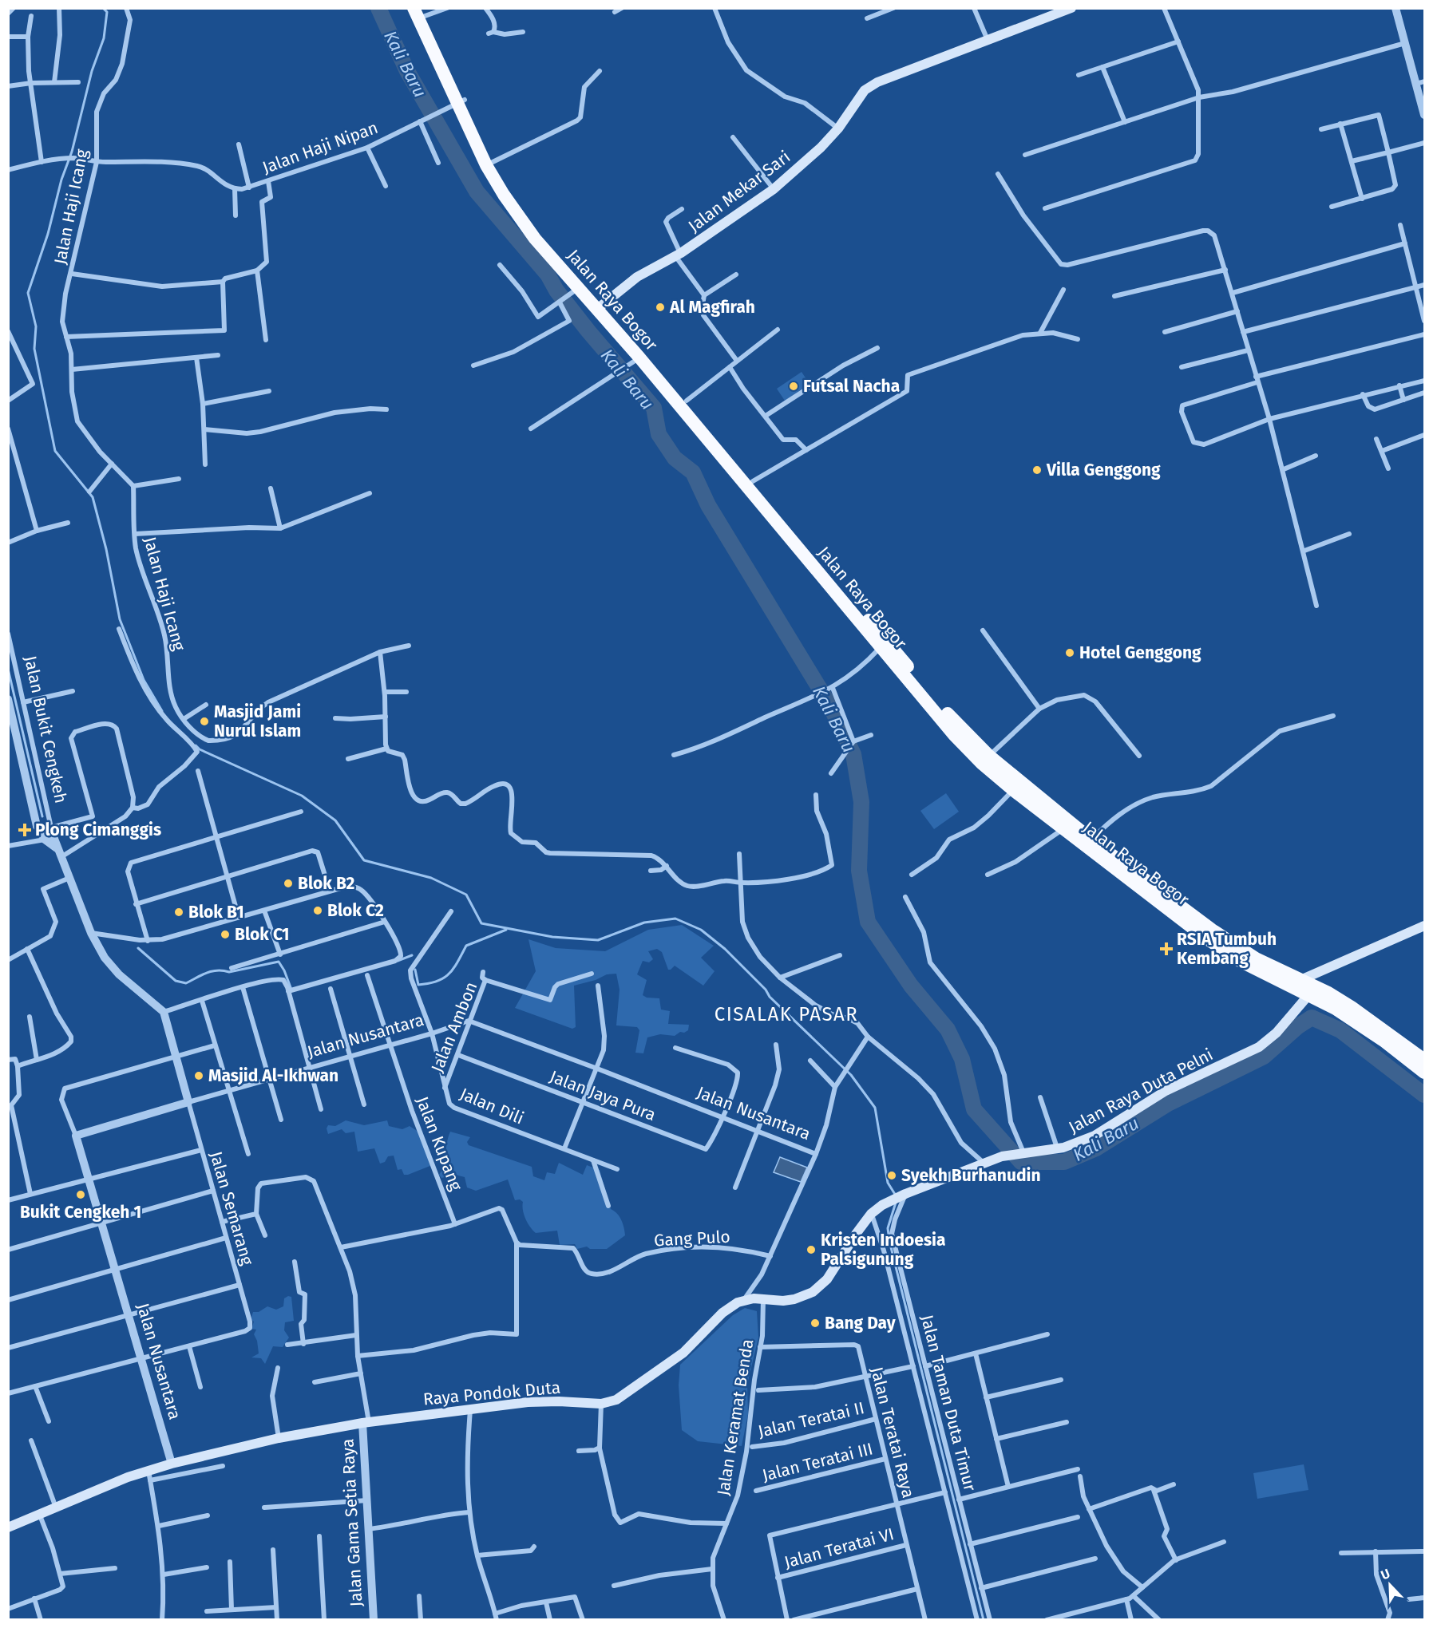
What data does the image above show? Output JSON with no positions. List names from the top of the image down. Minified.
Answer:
{"streets":{"highway":["Jalan Raya Bogor"],"main road":["Jalan Mekar Sari","Jalan Raya Duta Pelni","Raya Pondok Duta"],"street":["Jalan Haji Nipan","Jalan Haji Icang","Jalan Bukit Cengkeh","Jalan Ambon","Jalan Nusantara","Jalan Jaya Pura","Jalan Dili","Jalan Kupang","Jalan Semarang","Gang Pulo","Jalan Taman Duta Timur","Jalan Keramat Benda","Jalan Teratai II","Jalan Teratai Raya","Jalan Teratai III","Jalan Gama Setia Raya","Jalan Teratai VI"]},"crossings":[["Jalan Haji Nipan","Jalan Raya Bogor"],["Jalan Mekar Sari","Jalan Raya Bogor"],["Jalan Raya Bogor","Jalan Raya Duta Pelni"],["Jalan Ambon","Jalan Nusantara"],["Jalan Ambon","Jalan Jaya Pura"],["Jalan Ambon","Jalan Dili"],["Jalan Nusantara","Jalan Jaya Pura"],["Jalan Nusantara","Jalan Dili"],["Jalan Nusantara","Jalan Kupang"],["Jalan Nusantara","Jalan Semarang"],["Jalan Nusantara","Raya Pondok Duta"],["Raya Pondok Duta","Jalan Gama Setia Raya"],["Jalan Keramat Benda","Jalan Teratai Raya"],["Jalan Teratai II","Jalan Teratai Raya"],["Jalan Teratai Raya","Jalan Teratai III"],["Jalan Teratai Raya","Jalan Teratai VI"]],"districts":["CISALAK PASAR"],"water":["Kali Baru"],"places":{"other":["Al Magfirah","Futsal Nacha","Villa Genggong","Hotel Genggong","Masjid Jami Nurul Islam","Blok B2","Blok C2","Blok B1","Blok C1","Masjid Al-Ikhwan","Syekh Burhanudin","Bukit Cengkeh 1","Kristen Indoesia Palsigunung","Bang Day"],"health":["Plong Cimanggis","RSIA Tumbuh Kembang"]},"north":"top left"}
